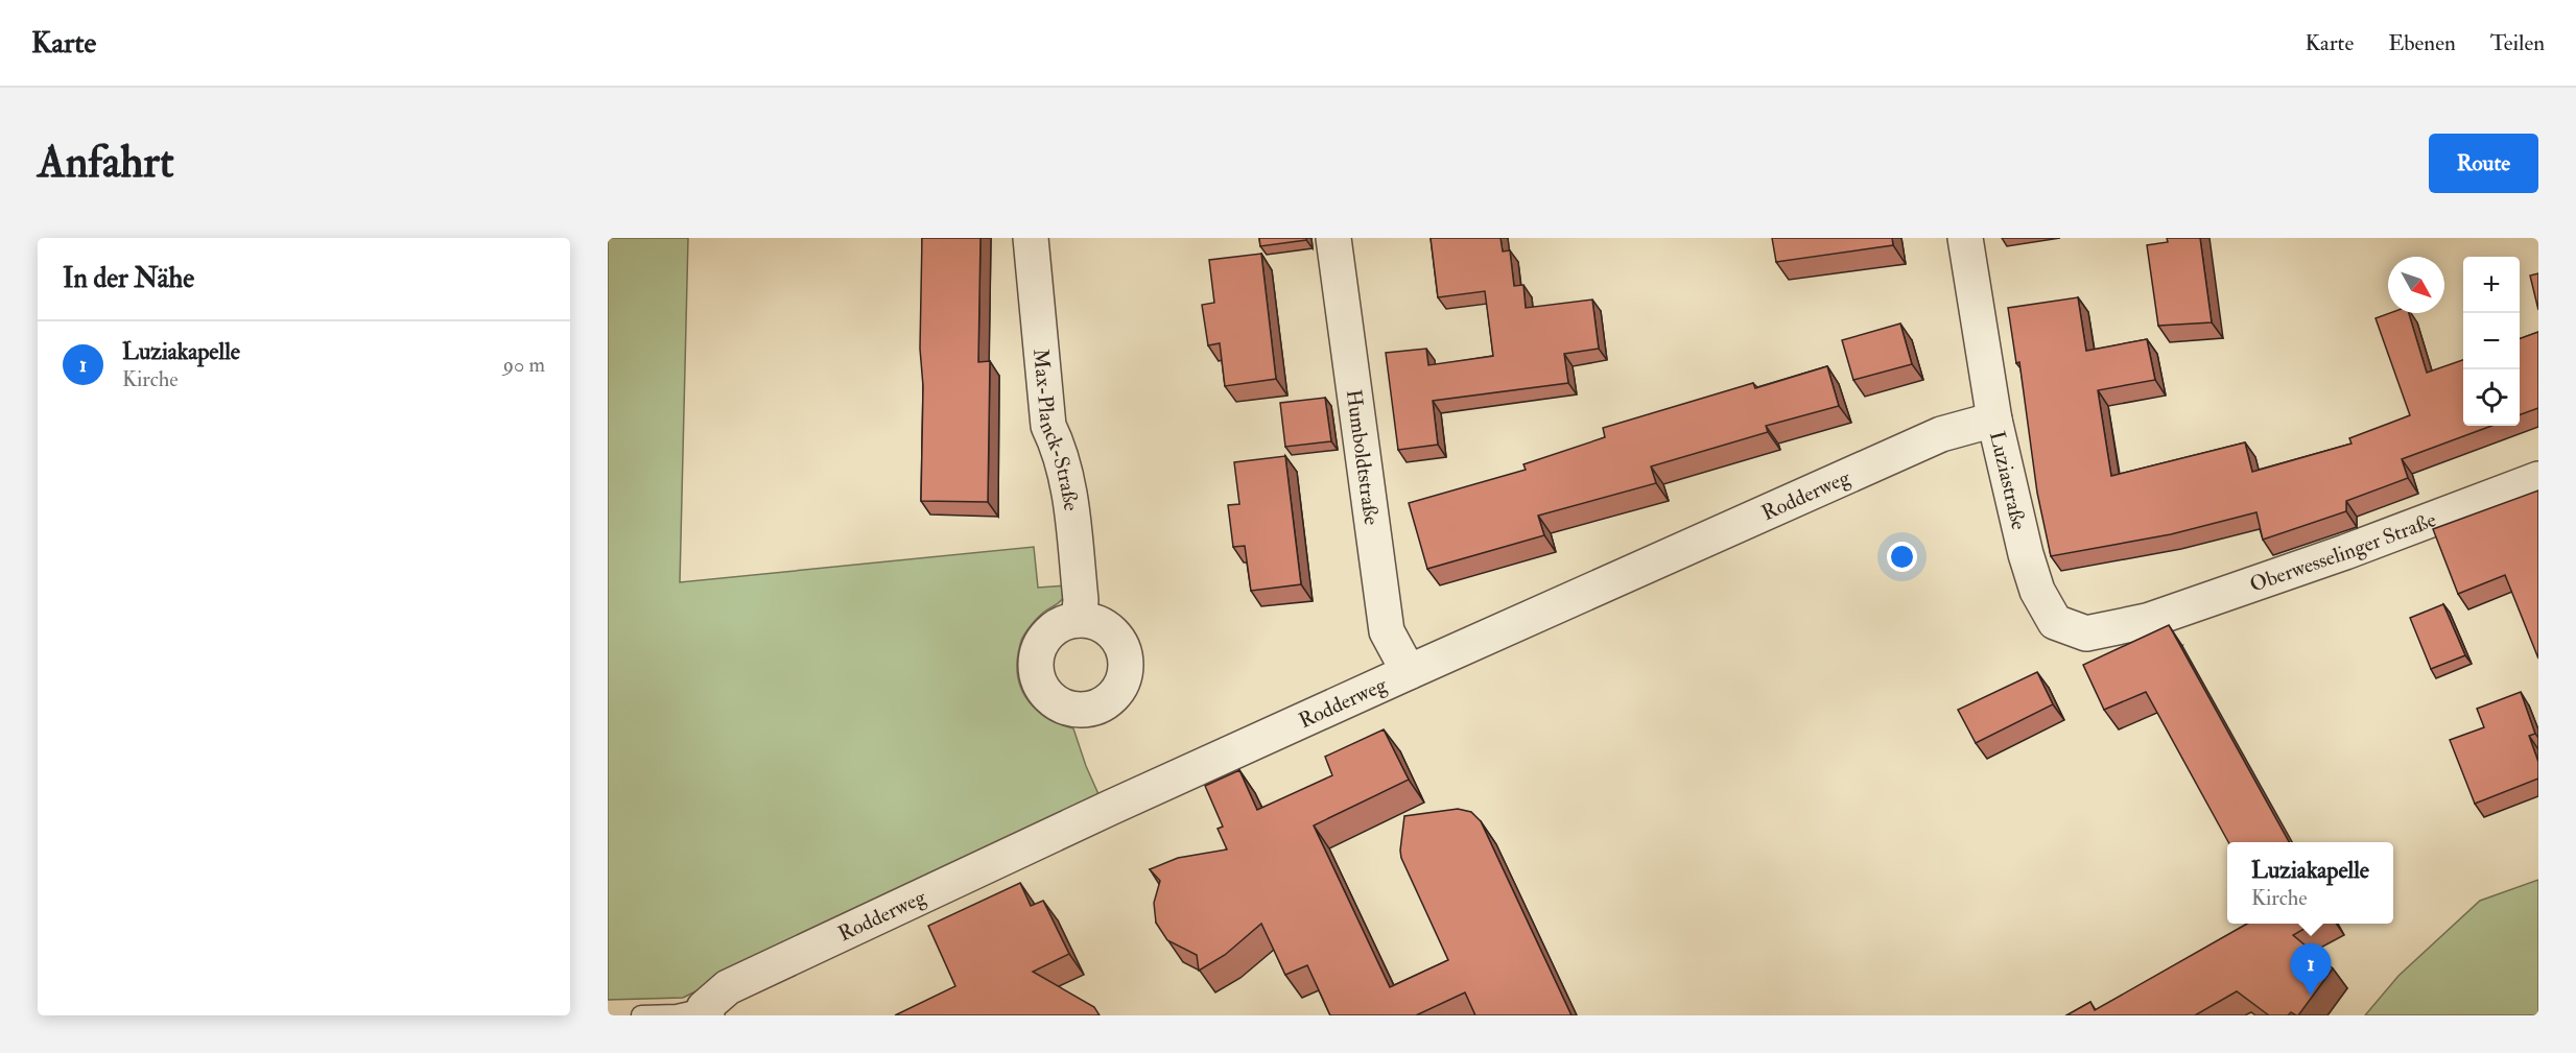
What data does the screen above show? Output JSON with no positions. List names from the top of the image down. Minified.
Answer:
{"streets":{"street":["Max-Planck-Straße","Humboldtstraße","Luziastraße","Rodderweg","Oberwesselinger Straße"]},"crossings":[["Humboldtstraße","Rodderweg"],["Luziastraße","Rodderweg"],["Luziastraße","Oberwesselinger Straße"]],"north":"bottom right","page":{"header":"Karte","nav":["Karte","Ebenen","Teilen"],"buttons":"Route","title":"Anfahrt","heading":"In der Nähe","map_buttons":["+","−"],"list":[{"mark":"1","name":"Luziakapelle","note":"Kirche","value":"90 m"}],"popup":["Luziakapelle","Kirche"],"pins":"1"}}
